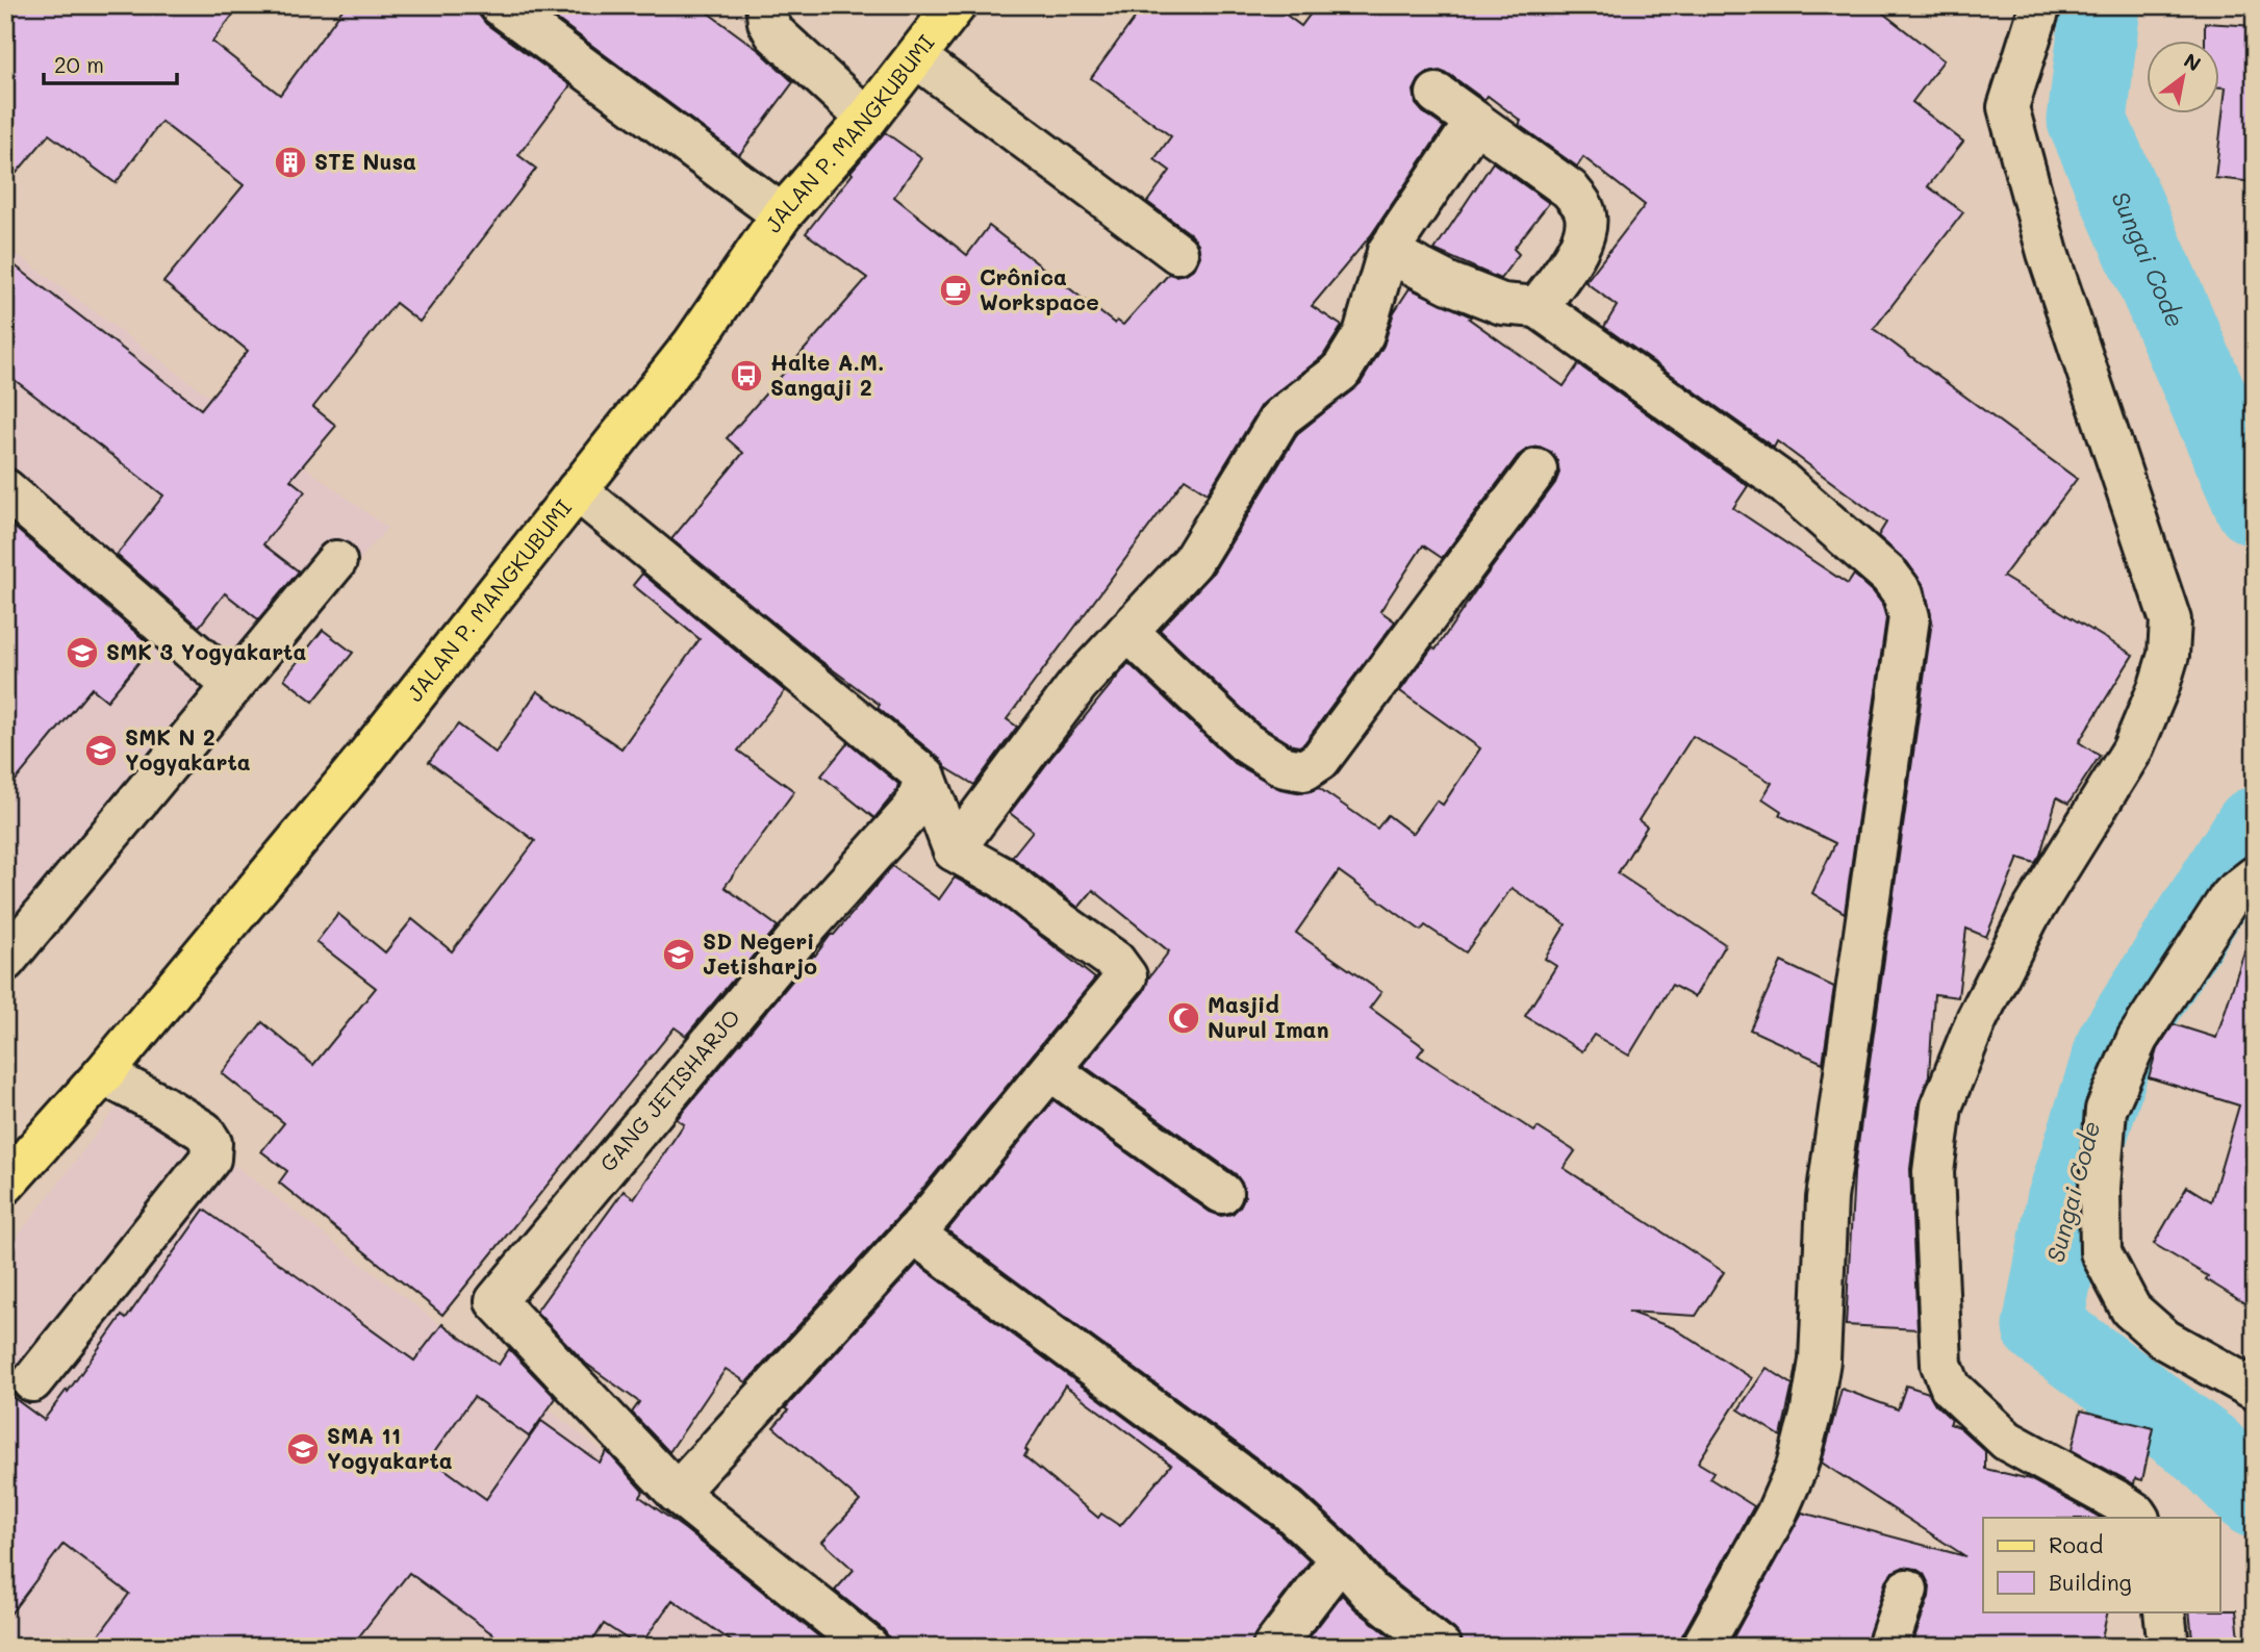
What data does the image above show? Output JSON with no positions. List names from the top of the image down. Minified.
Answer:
{"streets":{"main road":["JALAN P. MANGKUBUMI"],"street":["GANG JETISHARJO"]},"water":["Sungai Code"],"places":{"building":["STE Nusa"],"cafe":["Crônica Workspace"],"bus stop":["Halte A.M. Sangaji 2"],"school or university":["SMK 3 Yogyakarta","SMK N 2 Yogyakarta","SD Negeri Jetisharjo","SMA 11 Yogyakarta"],"mosque":["Masjid Nurul Iman"]},"legend":["Road","Building"],"scale_bar":"20 m","north":"top right"}
